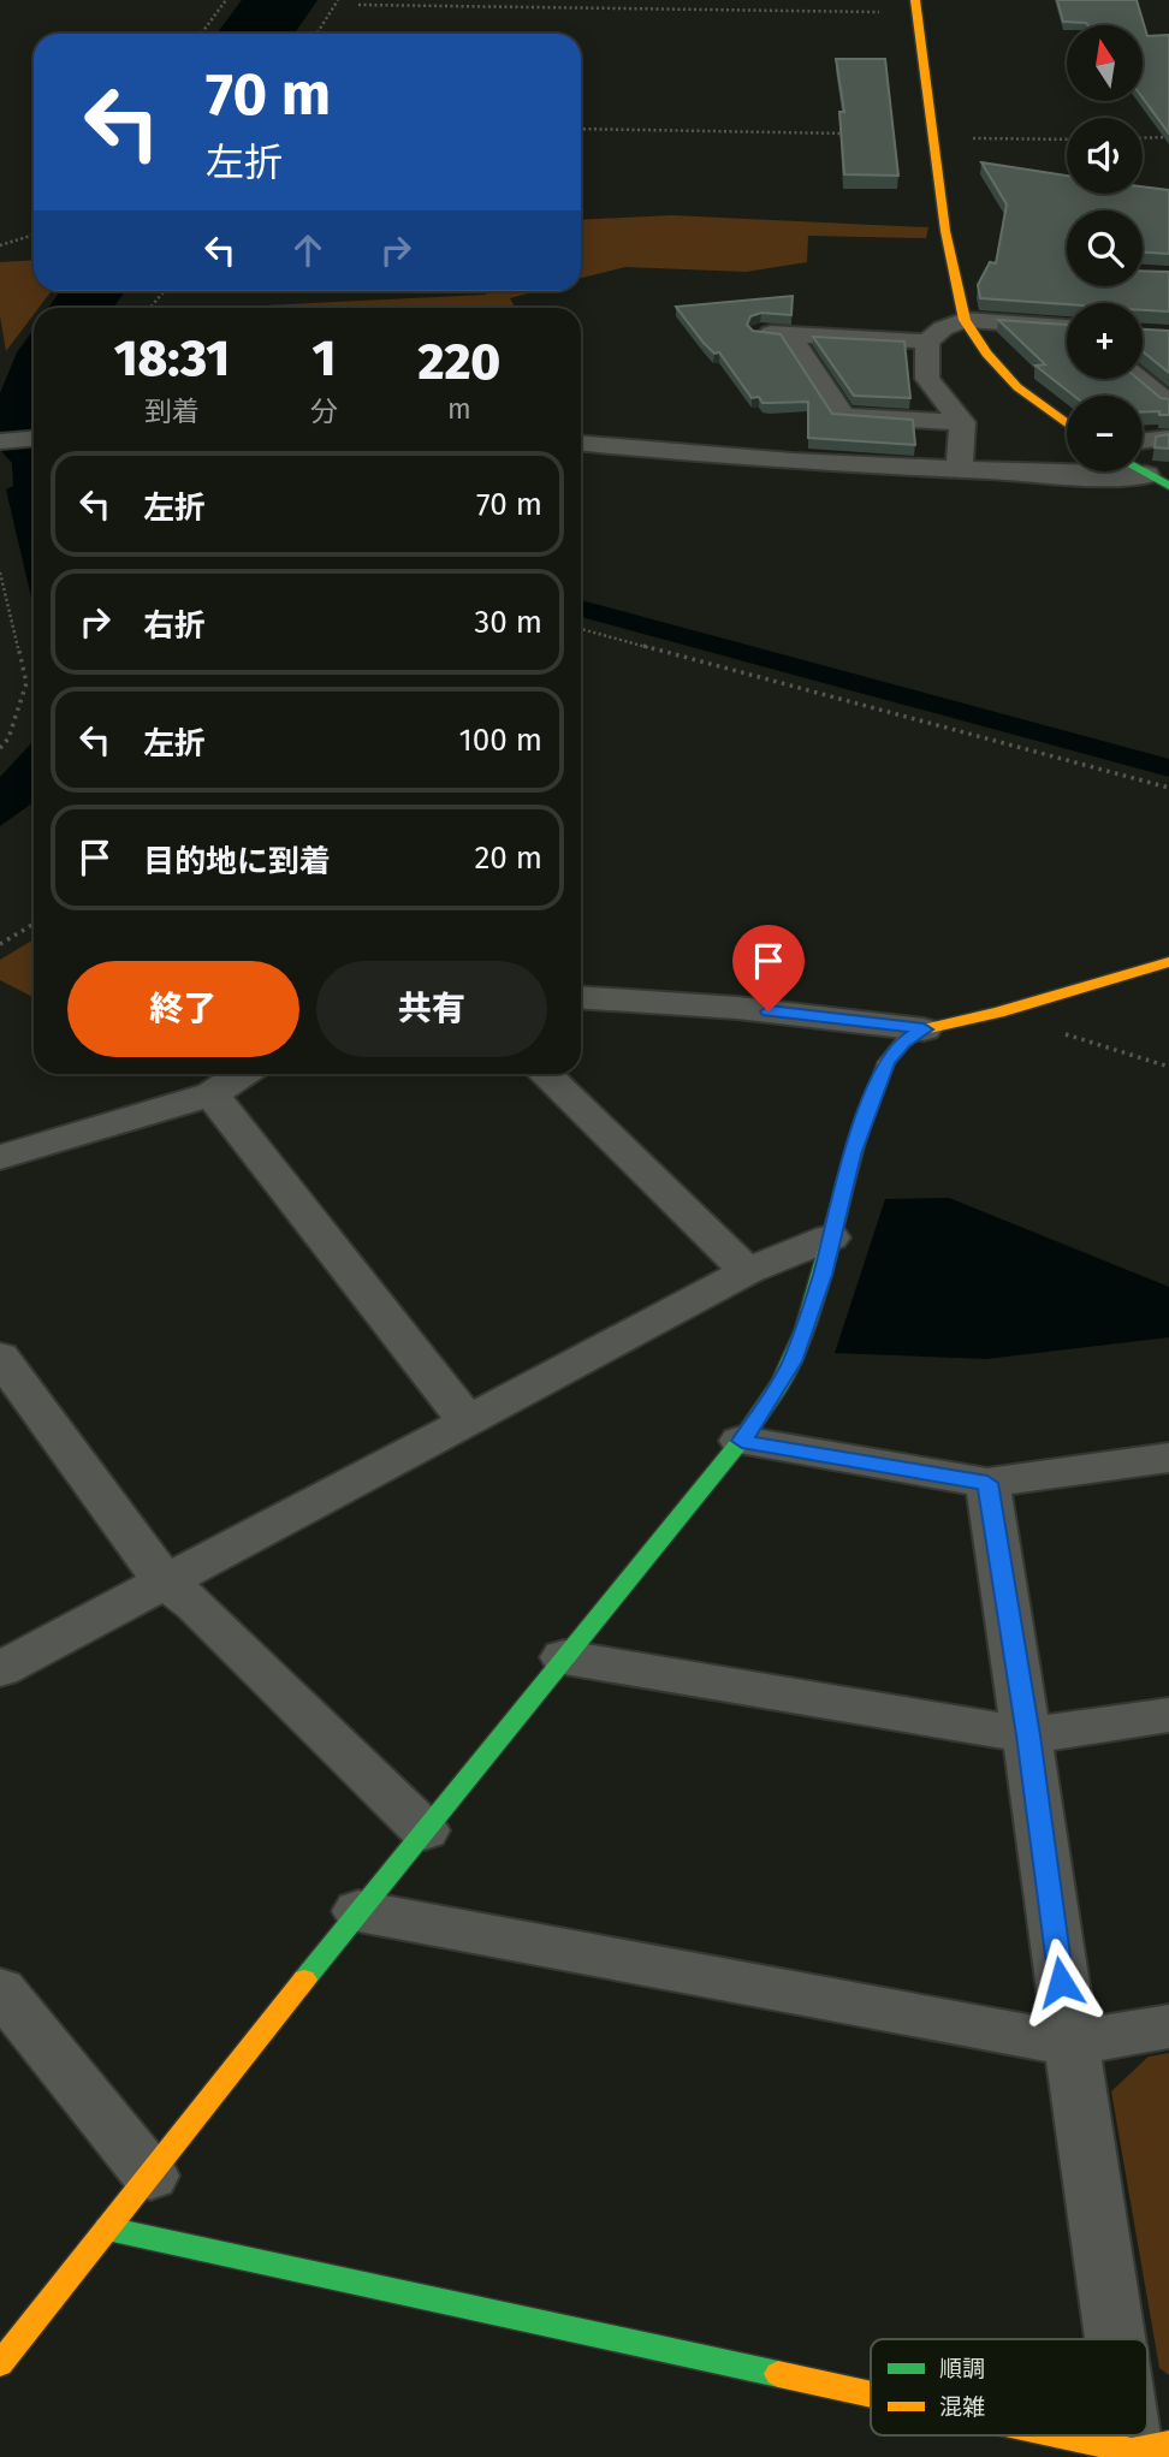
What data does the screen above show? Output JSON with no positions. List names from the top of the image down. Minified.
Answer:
{"legend":["順調","混雑"],"north":"top","page":{"map_buttons":["+","−"],"turn":["70 m","左折"],"eta":["18:31","到着","1","分","220","m"],"list":[{"name":"左折","value":"70 m"},{"name":"右折","value":"30 m"},{"name":"左折","value":"100 m"},{"name":"目的地に到着","value":"20 m"}],"buttons":["終了","共有"]}}
